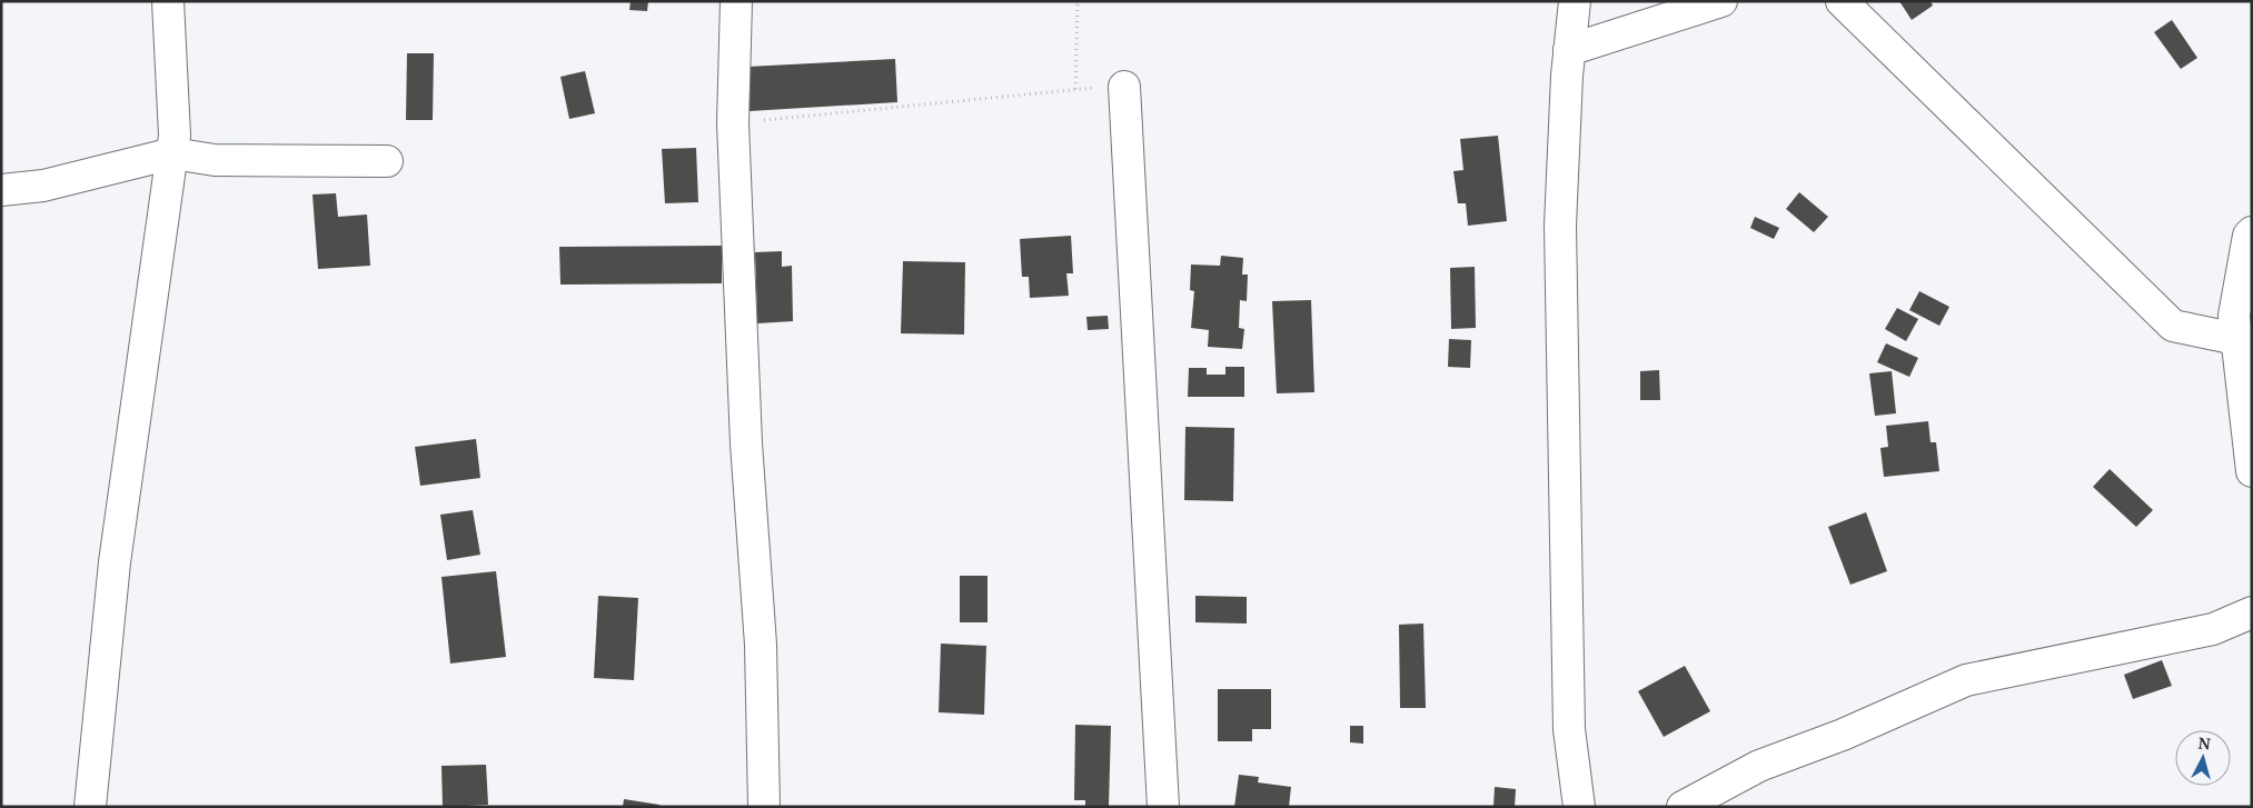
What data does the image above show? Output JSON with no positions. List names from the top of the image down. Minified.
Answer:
{"north":"top"}
